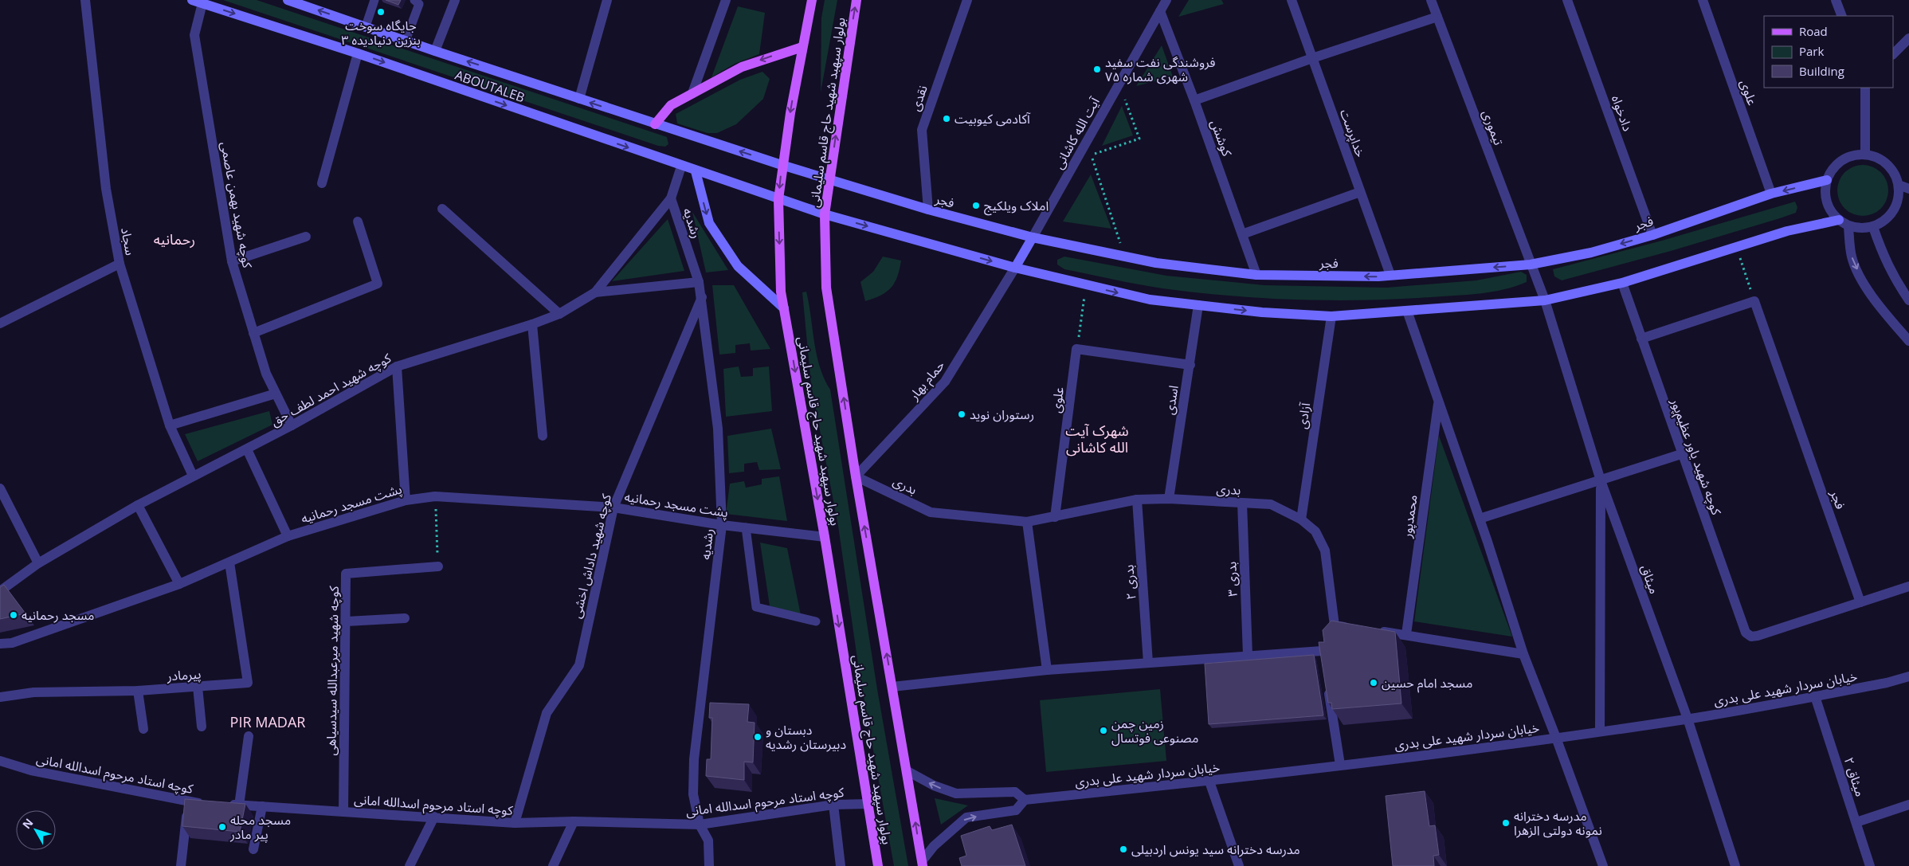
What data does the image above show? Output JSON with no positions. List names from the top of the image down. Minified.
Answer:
{"streets":{"main road":["ABOUTALEB","بولوار سپهبد شهید حاج قاسم سلیمانی","فجر"],"street":["علوی","نقدی","دادخواه","تیموری","آیت الله کاشانی","خداپرست","کوشش","کوچه شهید بهمن عاصمی","رشدیه","سجاد","حمام بهار","کوچه شهید احمد لطف حق","اسدی","آزادی","کوچه شهید یاور عظیم‌پور","بدری","پشت مسجد رحمانیه","محمدپور","کوچه شهید داداش اخشی","بدری ۳","میثاق","بدری ۲","کوچه شهید میرعبدالله سیدسیاهی","پیرمادر","خیابان سردار شهید علی بدری","کوچه استاد مرحوم اسدالله امانی","میثاق ۲"]},"crossings":[["ABOUTALEB","بولوار سپهبد شهید حاج قاسم سلیمانی"],["ABOUTALEB","فجر"],["ABOUTALEB","کوچه شهید بهمن عاصمی"],["ABOUTALEB","کوچه شهید احمد لطف حق"],["علوی","فجر"],["علوی","بدری"],["نقدی","فجر"],["بولوار سپهبد شهید حاج قاسم سلیمانی","فجر"],["بولوار سپهبد شهید حاج قاسم سلیمانی","حمام بهار"],["بولوار سپهبد شهید حاج قاسم سلیمانی","بدری"],["بولوار سپهبد شهید حاج قاسم سلیمانی","پشت مسجد رحمانیه"],["بولوار سپهبد شهید حاج قاسم سلیمانی","کوچه استاد مرحوم اسدالله امانی"],["دادخواه","فجر"],["تیموری","فجر"],["تیموری","میثاق"],["آیت الله کاشانی","کوشش"],["آیت الله کاشانی","فجر"],["خداپرست","فجر"],["کوشش","فجر"],["فجر","کوچه شهید یاور عظیم‌پور"],["کوچه شهید بهمن عاصمی","کوچه شهید احمد لطف حق"],["رشدیه","کوچه شهید احمد لطف حق"],["رشدیه","پشت مسجد رحمانیه"],["رشدیه","کوچه شهید داداش اخشی"],["رشدیه","کوچه استاد مرحوم اسدالله امانی"],["سجاد","کوچه شهید احمد لطف حق"],["حمام بهار","بدری"],["اسدی","بدری"],["آزادی","بدری"],["بدری","بدری ۳"],["بدری","بدری ۲"],["پشت مسجد رحمانیه","کوچه شهید داداش اخشی"],["پشت مسجد رحمانیه","پیرمادر"],["کوچه شهید داداش اخشی","کوچه استاد مرحوم اسدالله امانی"],["میثاق","خیابان سردار شهید علی بدری"],["کوچه شهید میرعبدالله سیدسیاهی","کوچه استاد مرحوم اسدالله امانی"],["خیابان سردار شهید علی بدری","میثاق ۲"]],"districts":["رحمانیه","شهرک آیت الله کاشانی","PIR MADAR"],"places":["جایگاه سوخت بنزین دنیادیده ۳","فروشندگی نفت سفید شهری شماره ۷۵","آکادمی کیوبیت","املاک ویلکیج","رستوران نوید","مسجد رحمانیه","مسجد امام حسین","زمین چمن مصنوعی فوتسال","دبستان و دبیرستان رشدیه","مدرسه دخترانه نمونه دولتی الزهرا","مسجد محله پیر مادر","مدرسه دخترانه سید یونس اردبیلی"],"legend":["Road","Park","Building"],"north":"top left"}
